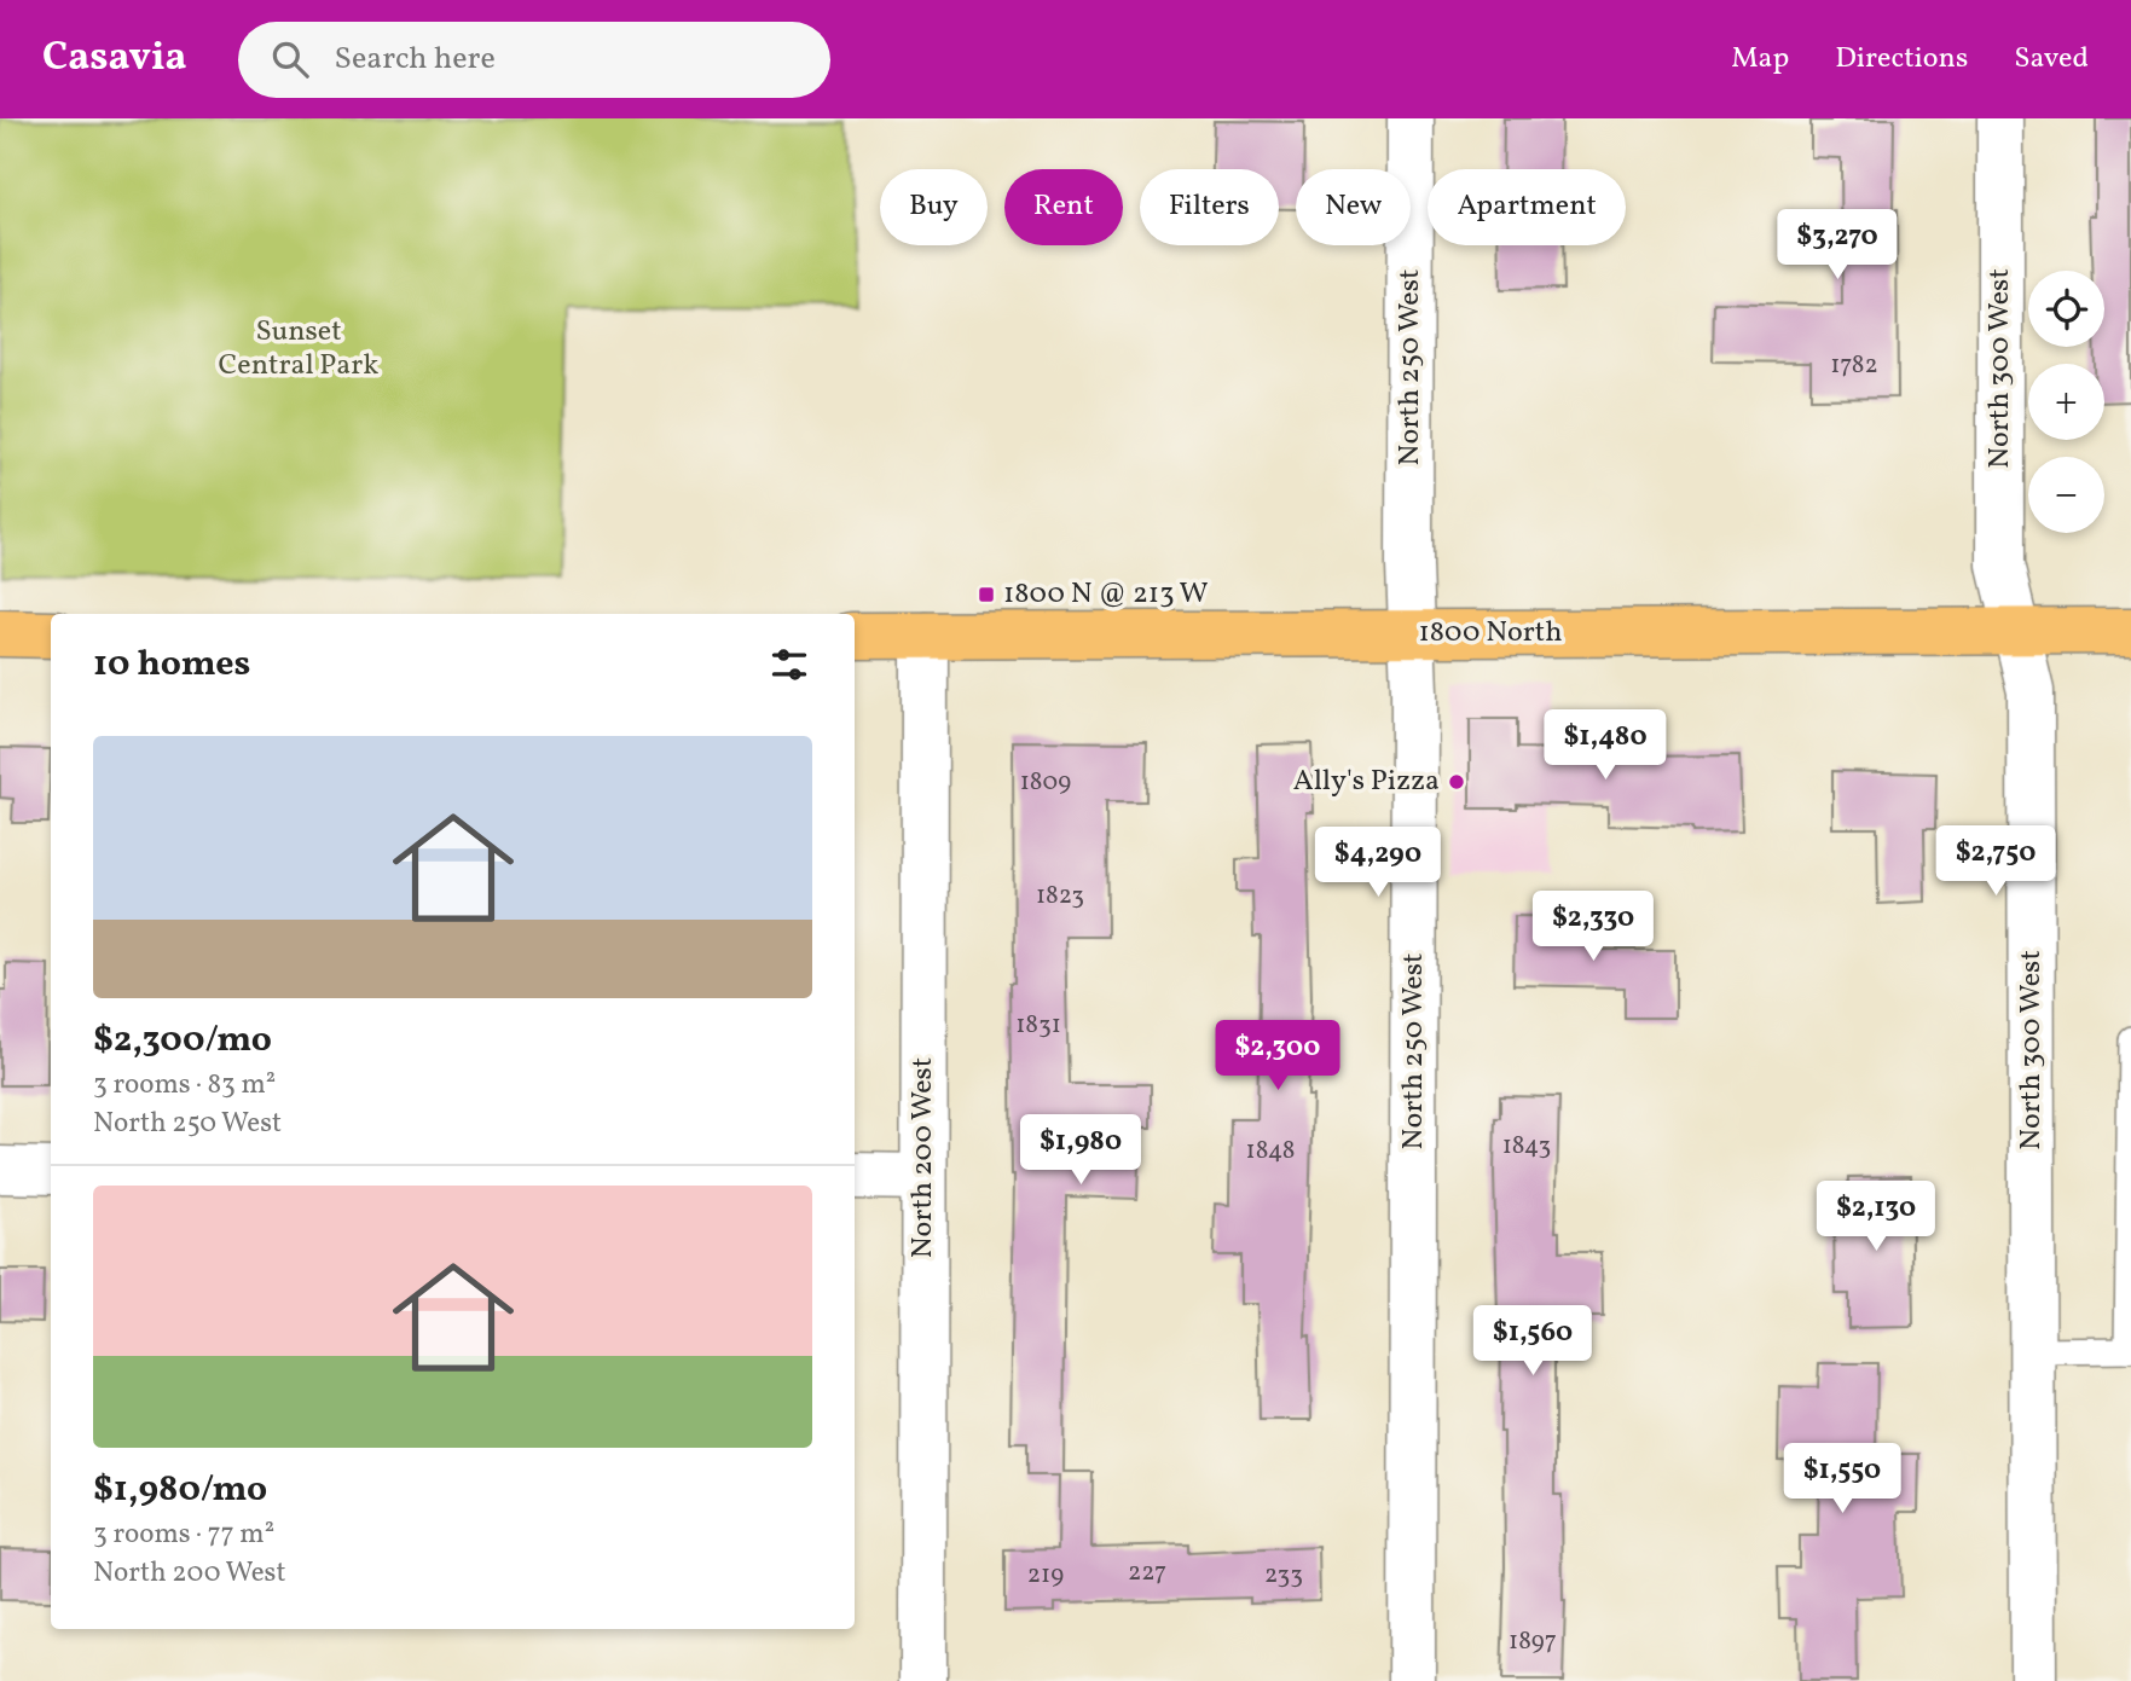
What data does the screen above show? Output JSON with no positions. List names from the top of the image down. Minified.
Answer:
{"streets":{"main road":["1800 North"],"street":["North 250 West","North 300 West","North 200 West"]},"crossings":[["North 250 West","1800 North"],["North 300 West","1800 North"],["1800 North","North 200 West"]],"parks":["Sunset Central Park"],"places":{"transit":["1800 N @ 213 W"],"other":["Ally's Pizza"]},"house_numbers":["1782","1809","1823","1831","1843","1848","227","219","233","1897"],"page":{"header":"Casavia","search":"Search here","nav":["Map","Directions","Saved"],"chip":["Buy","Rent","Filters","New","Apartment"],"price":["$3,270","$1,480","$2,750","$4,290","$2,330","$2,300","$1,980","$2,130","$1,560","$1,550"],"map_buttons":["+","−"],"heading":"10 homes","list":[{"name":"$2,300/mo","note":"3 rooms · 83 m² · North 250 West"},{"name":"$1,980/mo","note":"3 rooms · 77 m² · North 200 West"}]}}
